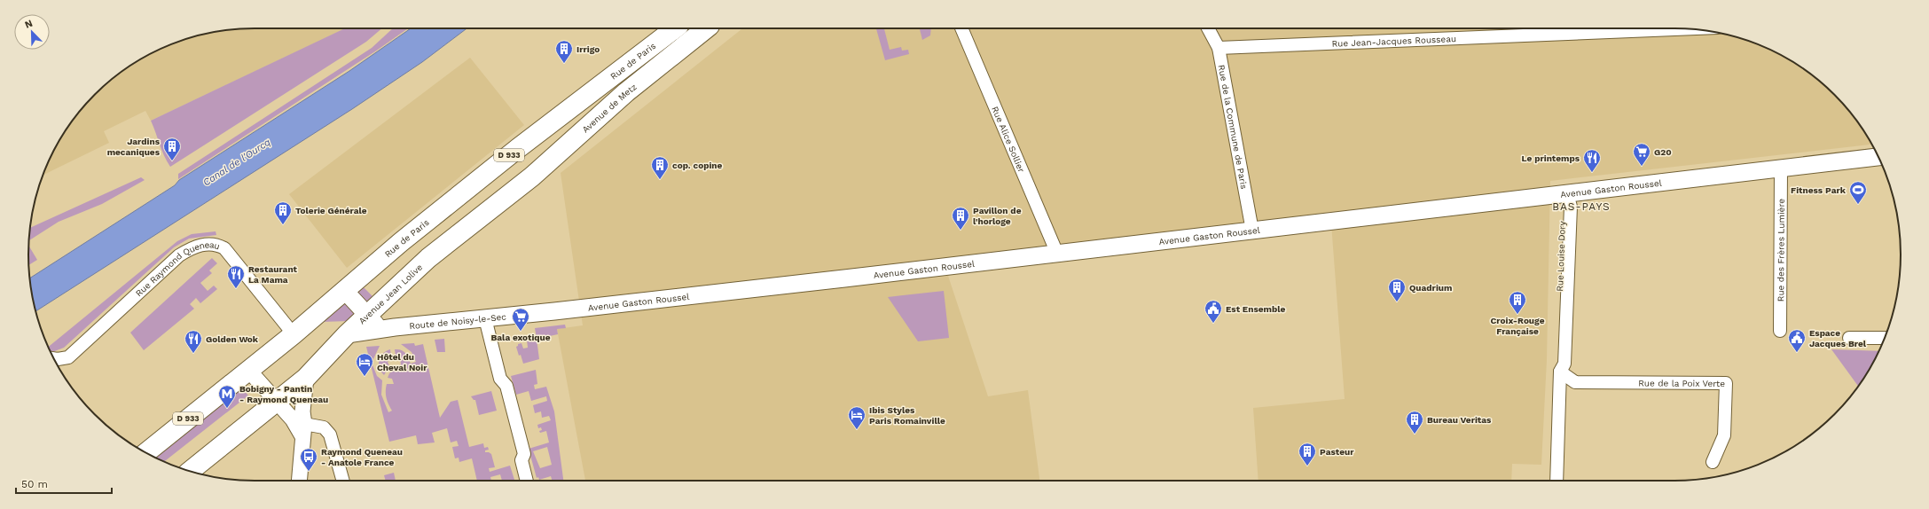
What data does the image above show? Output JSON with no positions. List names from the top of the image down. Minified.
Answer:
{"streets":{"main road":["Rue de Paris","Avenue de Metz","D 933","Avenue Gaston Roussel","Avenue Jean Lolive","Route de Noisy-le-Sec"],"street":["Rue Jean-Jacques Rousseau","Rue de la Commune de Paris","Rue Alice Sollier","Rue des Frères Lumière","Rue Louise Dory","Rue Raymond Queneau","Rue de la Poix Verte"]},"crossings":[["Rue Jean-Jacques Rousseau","Rue de la Commune de Paris"],["Rue de Paris","Rue Raymond Queneau"],["Avenue de Metz","Avenue Jean Lolive"],["Rue de la Commune de Paris","Avenue Gaston Roussel"],["Rue Alice Sollier","Avenue Gaston Roussel"],["Avenue Gaston Roussel","Rue des Frères Lumière"],["Avenue Gaston Roussel","Rue Louise Dory"],["Avenue Gaston Roussel","Route de Noisy-le-Sec"],["Rue Louise Dory","Rue de la Poix Verte"],["Avenue Jean Lolive","Route de Noisy-le-Sec"]],"districts":["BAS-PAYS"],"water":["Canal de l'Ourcq"],"places":{"building":["Irrigo","Jardins mecaniques","cop. copine","Tolerie Générale","Pavillon de l'horloge","Quadrium","Croix-Rouge Française","Bureau Veritas","Pasteur"],"supermarket":["G20","Bala exotique"],"restaurant":["Le printemps","Restaurant La Mama","Golden Wok"],"sports":["Fitness Park"],"public building":["Est Ensemble","Espace Jacques Brel"],"hotel":["Hôtel du Cheval Noir","Ibis Styles Paris Romainville"],"metro station":["Bobigny - Pantin - Raymond Queneau"],"bus stop":["Raymond Queneau - Anatole France"]},"scale_bar":"50 m","north":"top left"}
